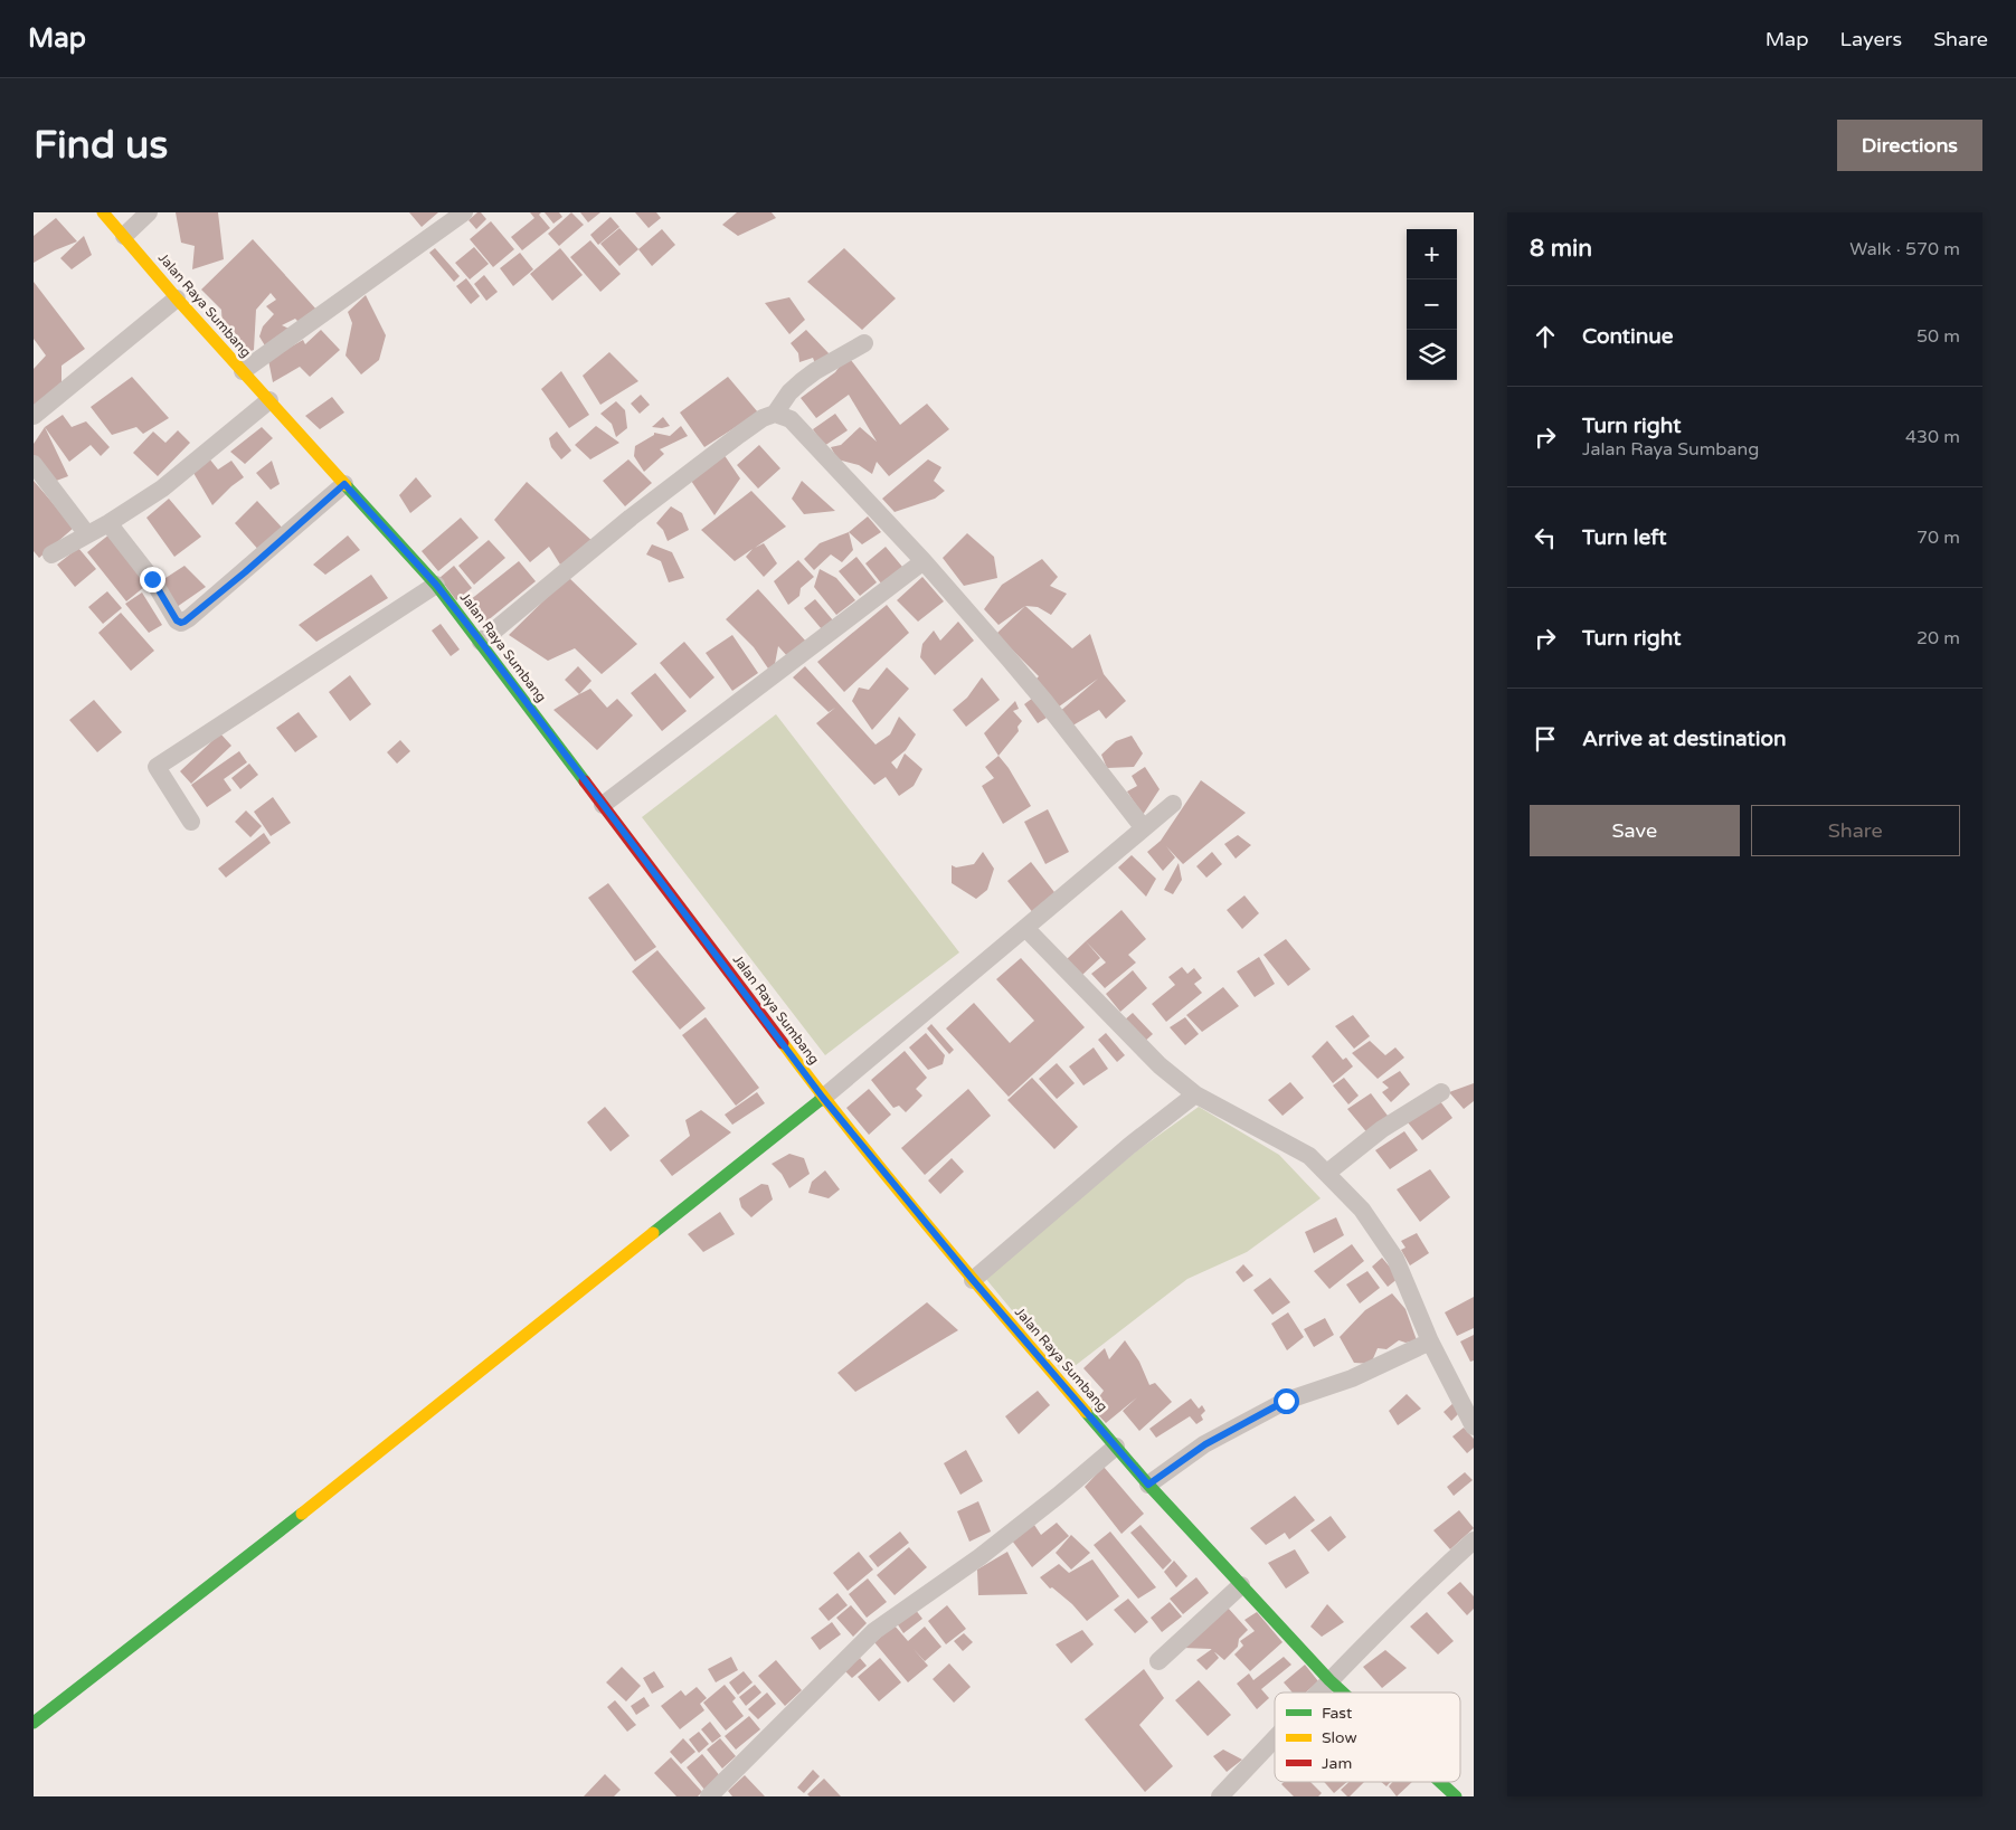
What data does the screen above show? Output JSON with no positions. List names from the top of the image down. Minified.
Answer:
{"streets":{"street":["Jalan Raya Sumbang"]},"legend":["Fast","Slow","Jam"],"page":{"header":"Map","nav":["Map","Layers","Share"],"buttons":["Directions",["Save","Share"]],"title":"Find us","heading":["8 min","Walk · 570 m"],"map_buttons":["+","−"],"list":[["Continue","50 m"],["Turn right","Jalan Raya Sumbang","430 m"],["Turn left","70 m"],["Turn right","20 m"],"Arrive at destination"]}}
